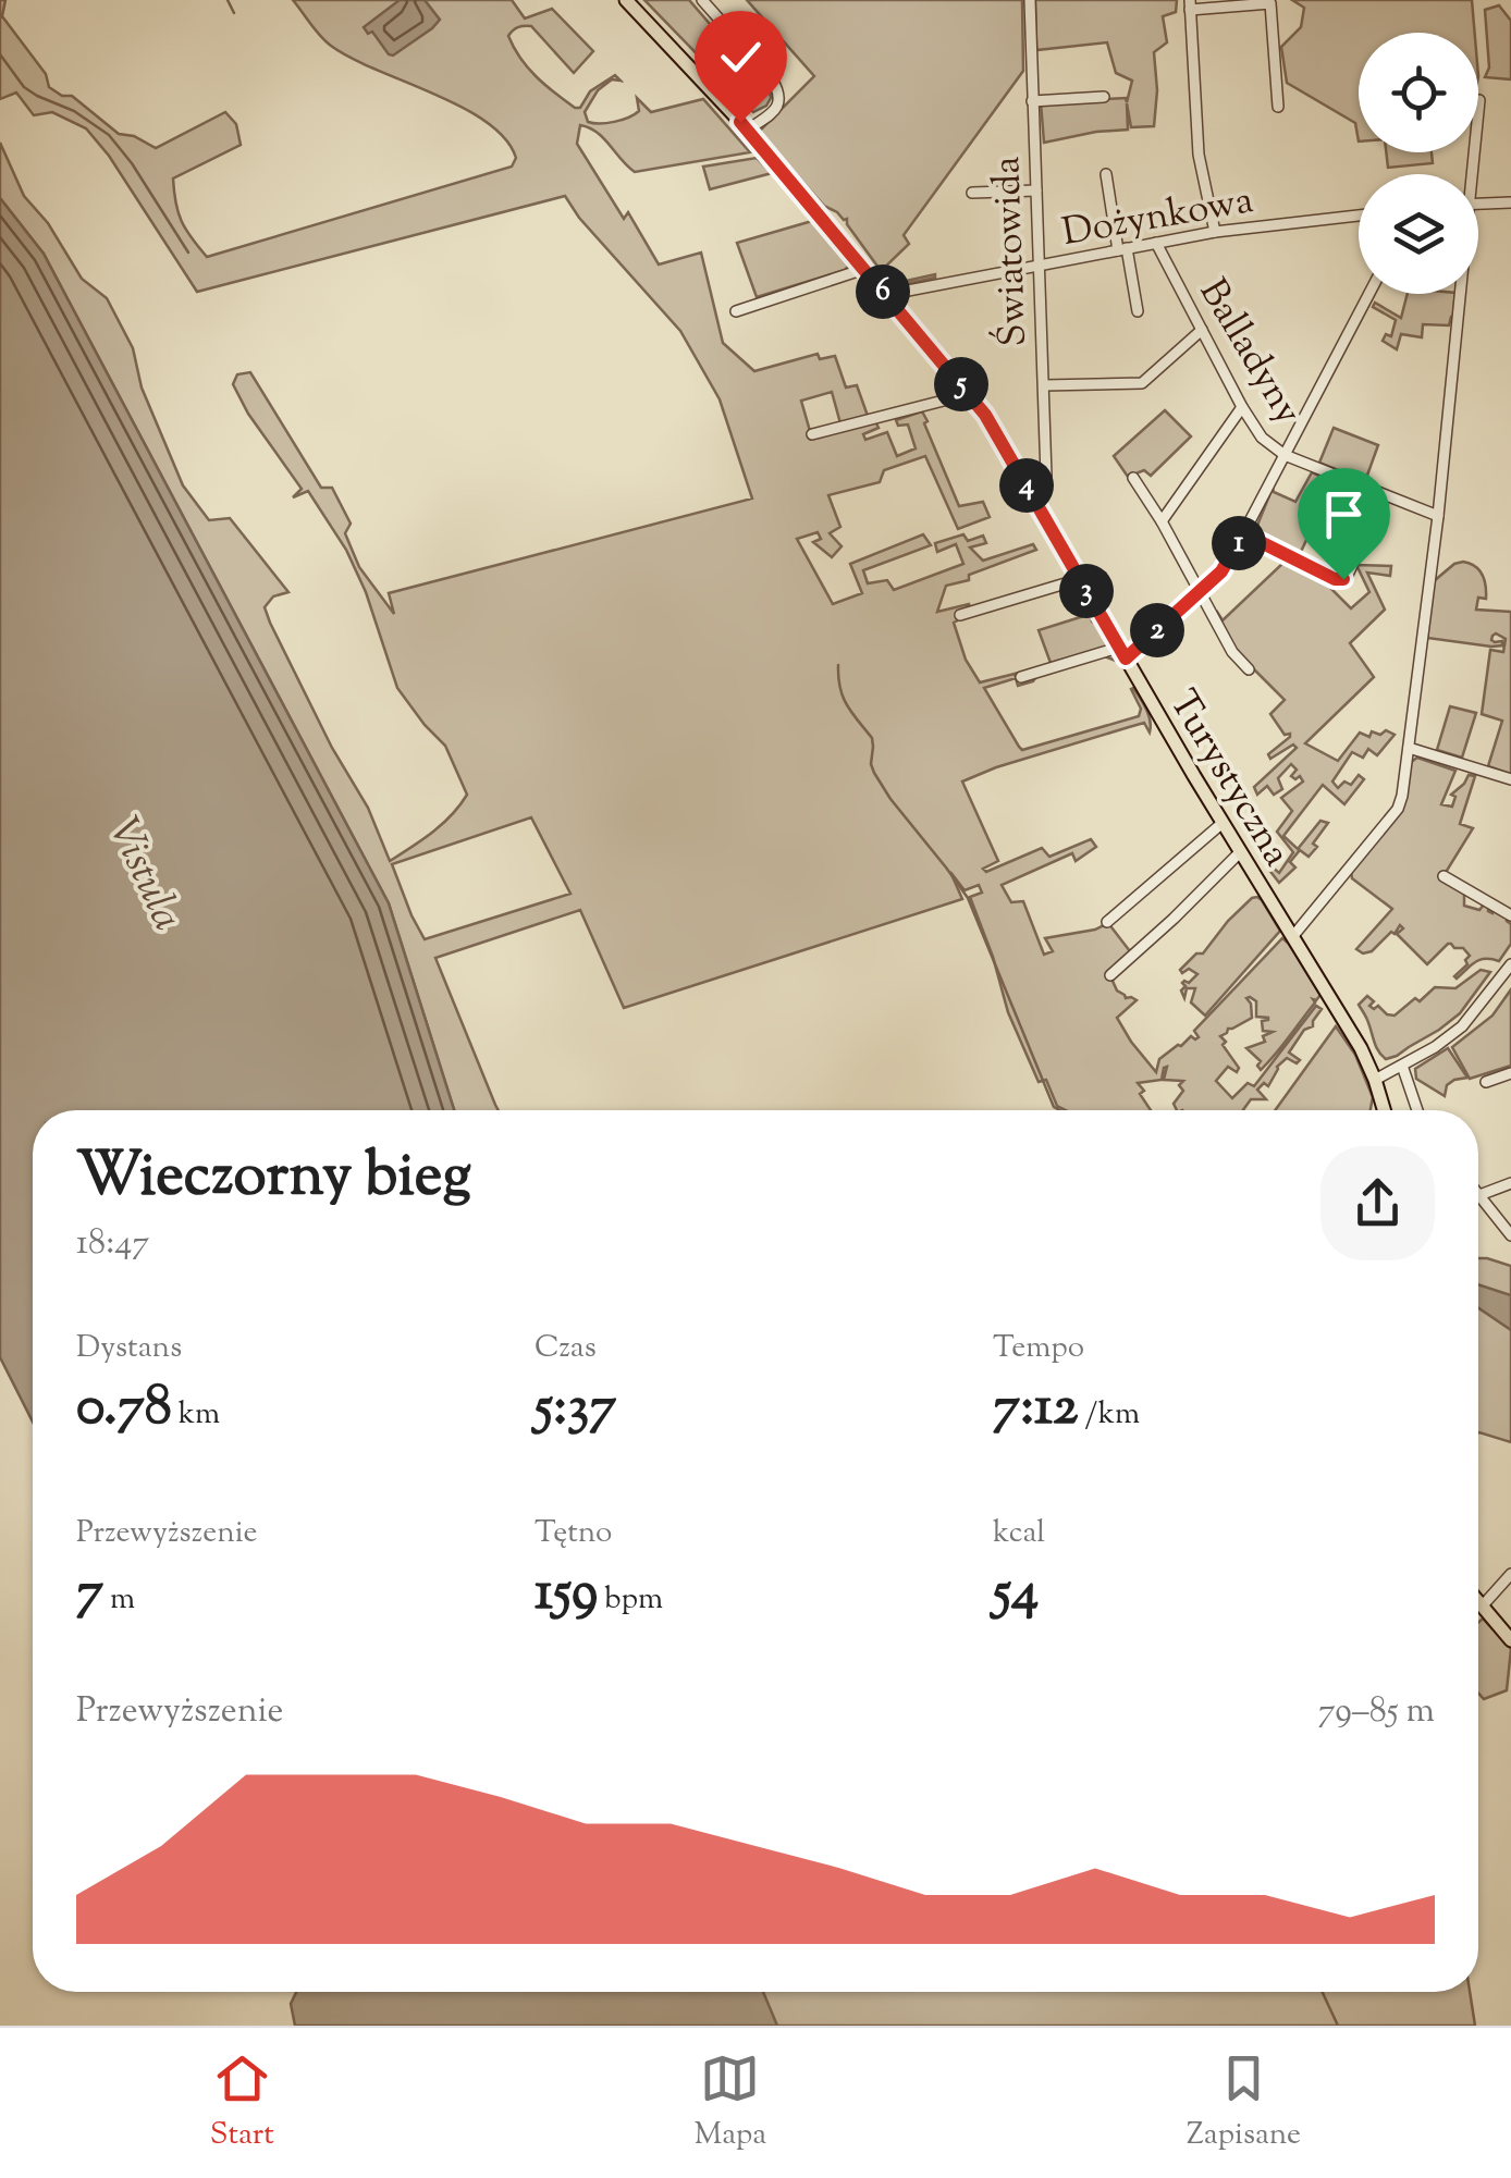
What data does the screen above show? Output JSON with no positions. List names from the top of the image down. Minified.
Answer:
{"streets":{"main road":["Turystyczna"],"street":["Dożynkowa","Światowida","Balladyny"]},"crossings":[["Dożynkowa","Światowida"],["Dożynkowa","Balladyny"],["Dożynkowa","Turystyczna"],["Światowida","Turystyczna"]],"water":["Vistula"],"page":{"pins":["6","5","4","1","3","2"],"heading":["Wieczorny bieg","18:47"],"stats":[["Dystans","0.78 km"],["Czas","5:37"],["Tempo","7:12 /km"],["Przewyższenie","7 m"],["Tętno","159 bpm"],["kcal","54"]],"chart":["Przewyższenie","79–85 m"],"tabs":["Start","Mapa","Zapisane"]}}
